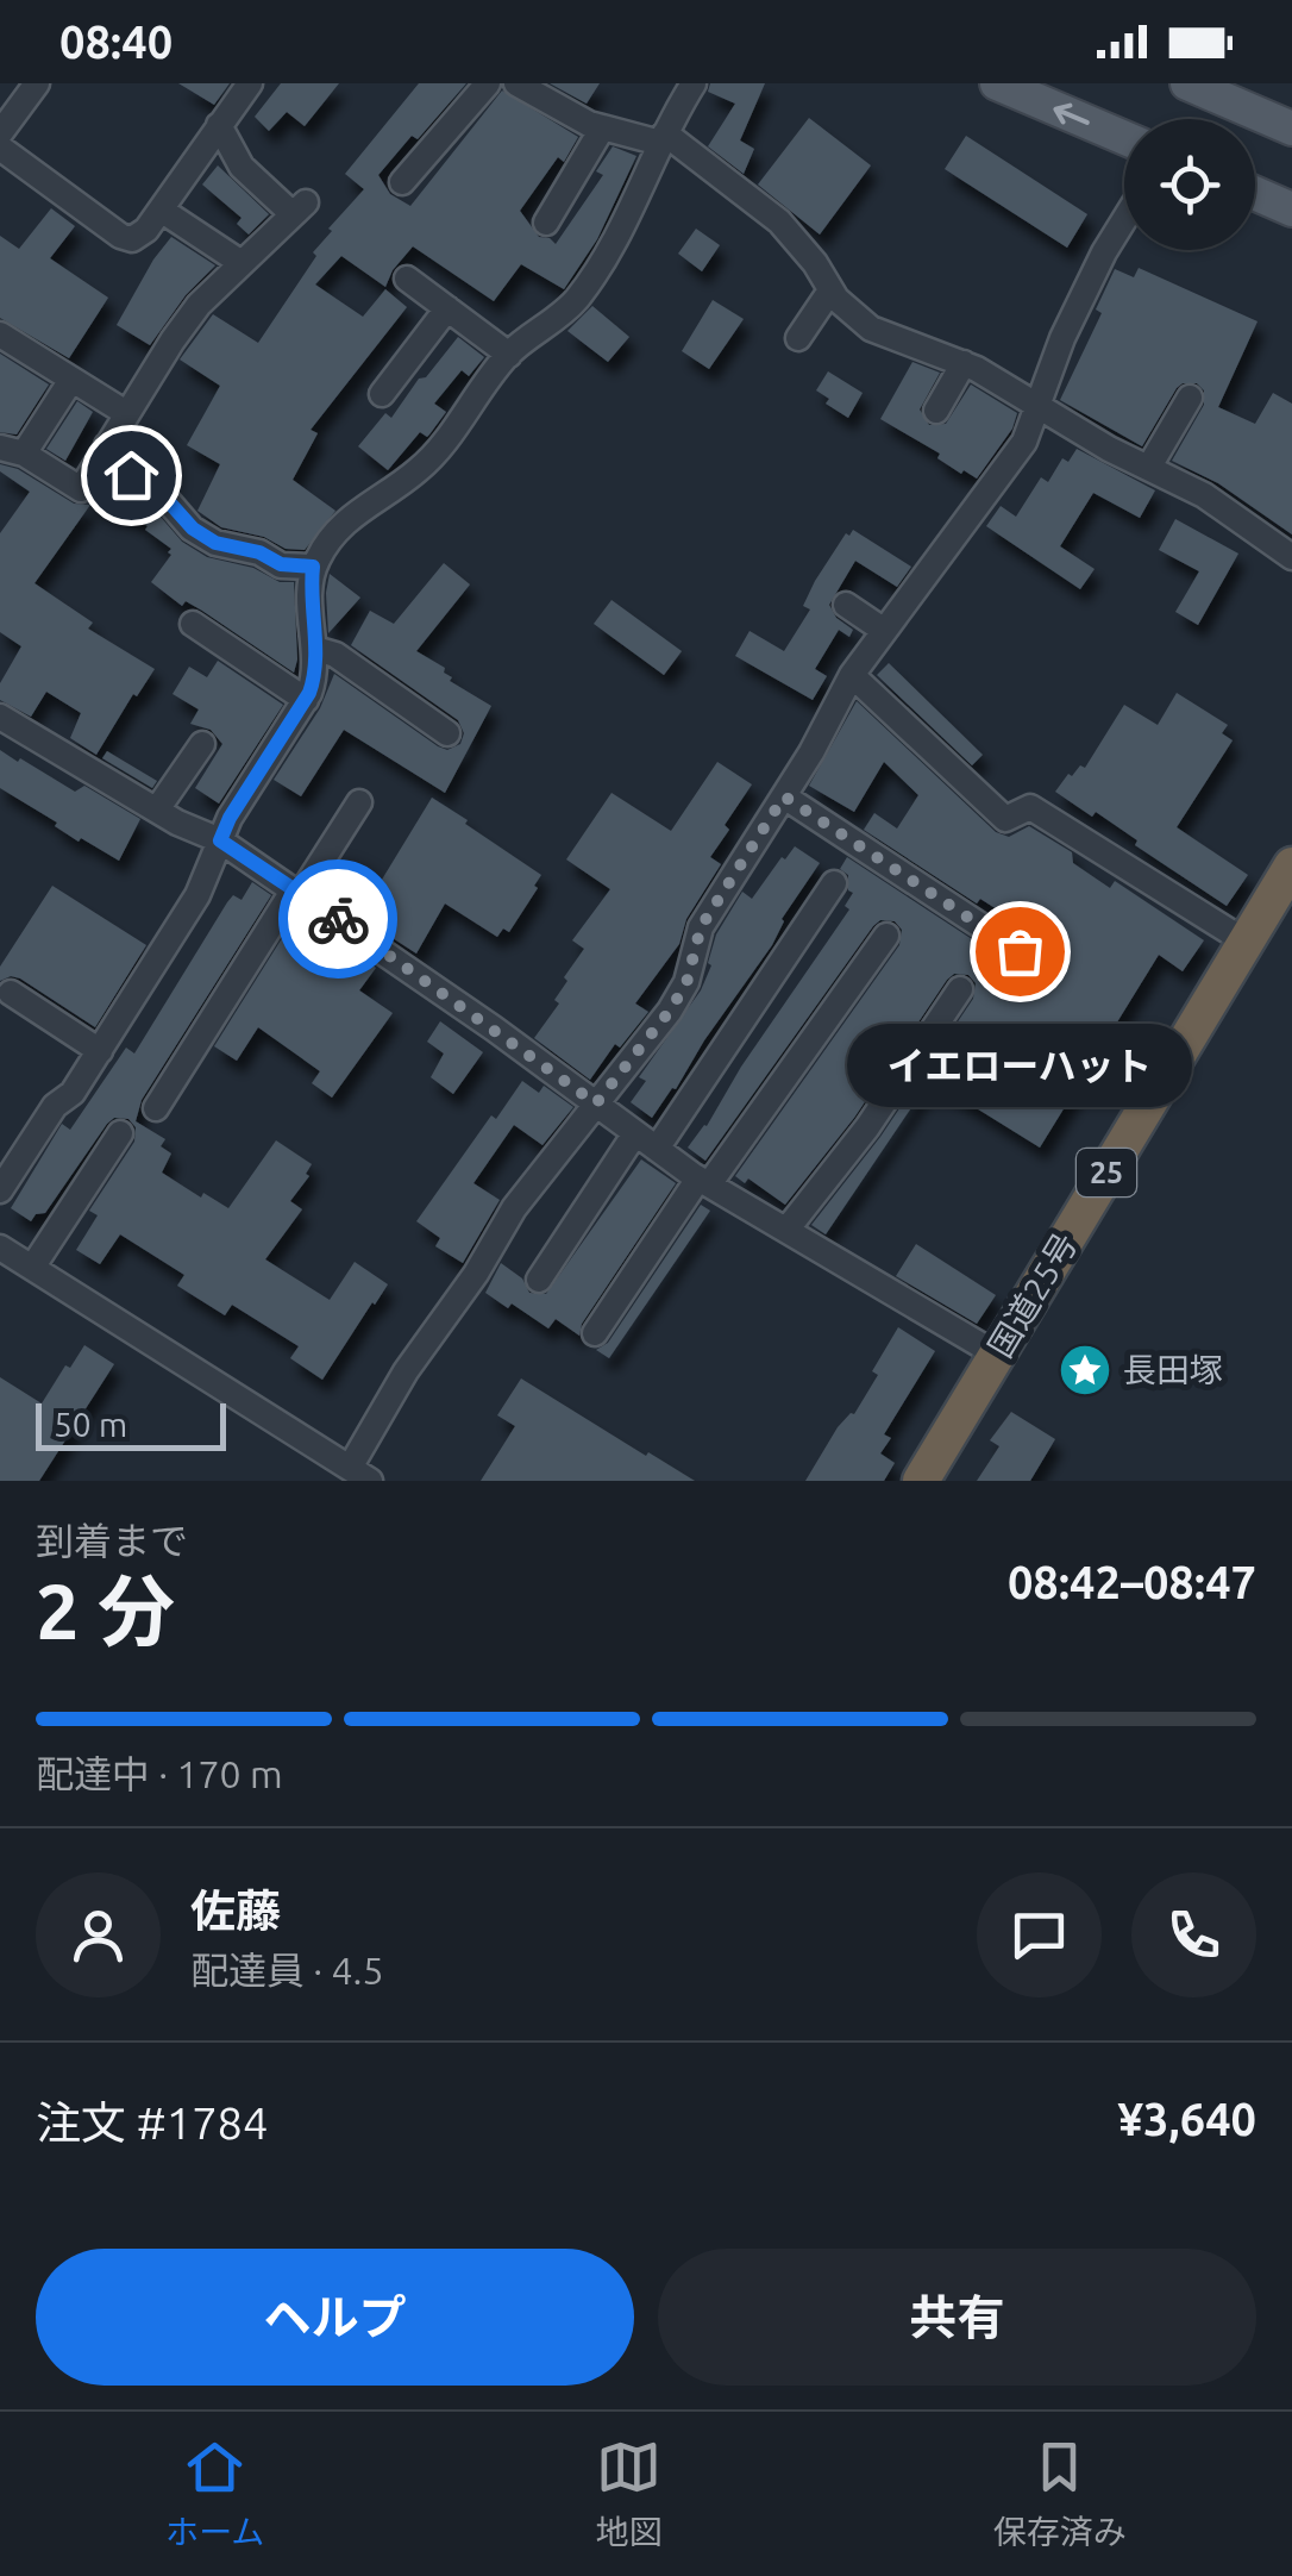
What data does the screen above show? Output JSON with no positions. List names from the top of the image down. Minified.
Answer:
{"streets":{"highway":["25","国道25号"]},"places":{"other":["イエローハット"],"place":["長田塚"]},"scale_bar":"50 m","page":{"status":"08:40","bubble":"イエローハット","scale":"50 m","heading":["2 分","到着まで","08:42–08:47"],"panel":["佐藤","配達員 · 4.5","注文 #1784","¥3,640"],"bar":"配達中 · 170 m","buttons":["ヘルプ","共有"],"tabs":["ホーム","地図","保存済み"]}}
